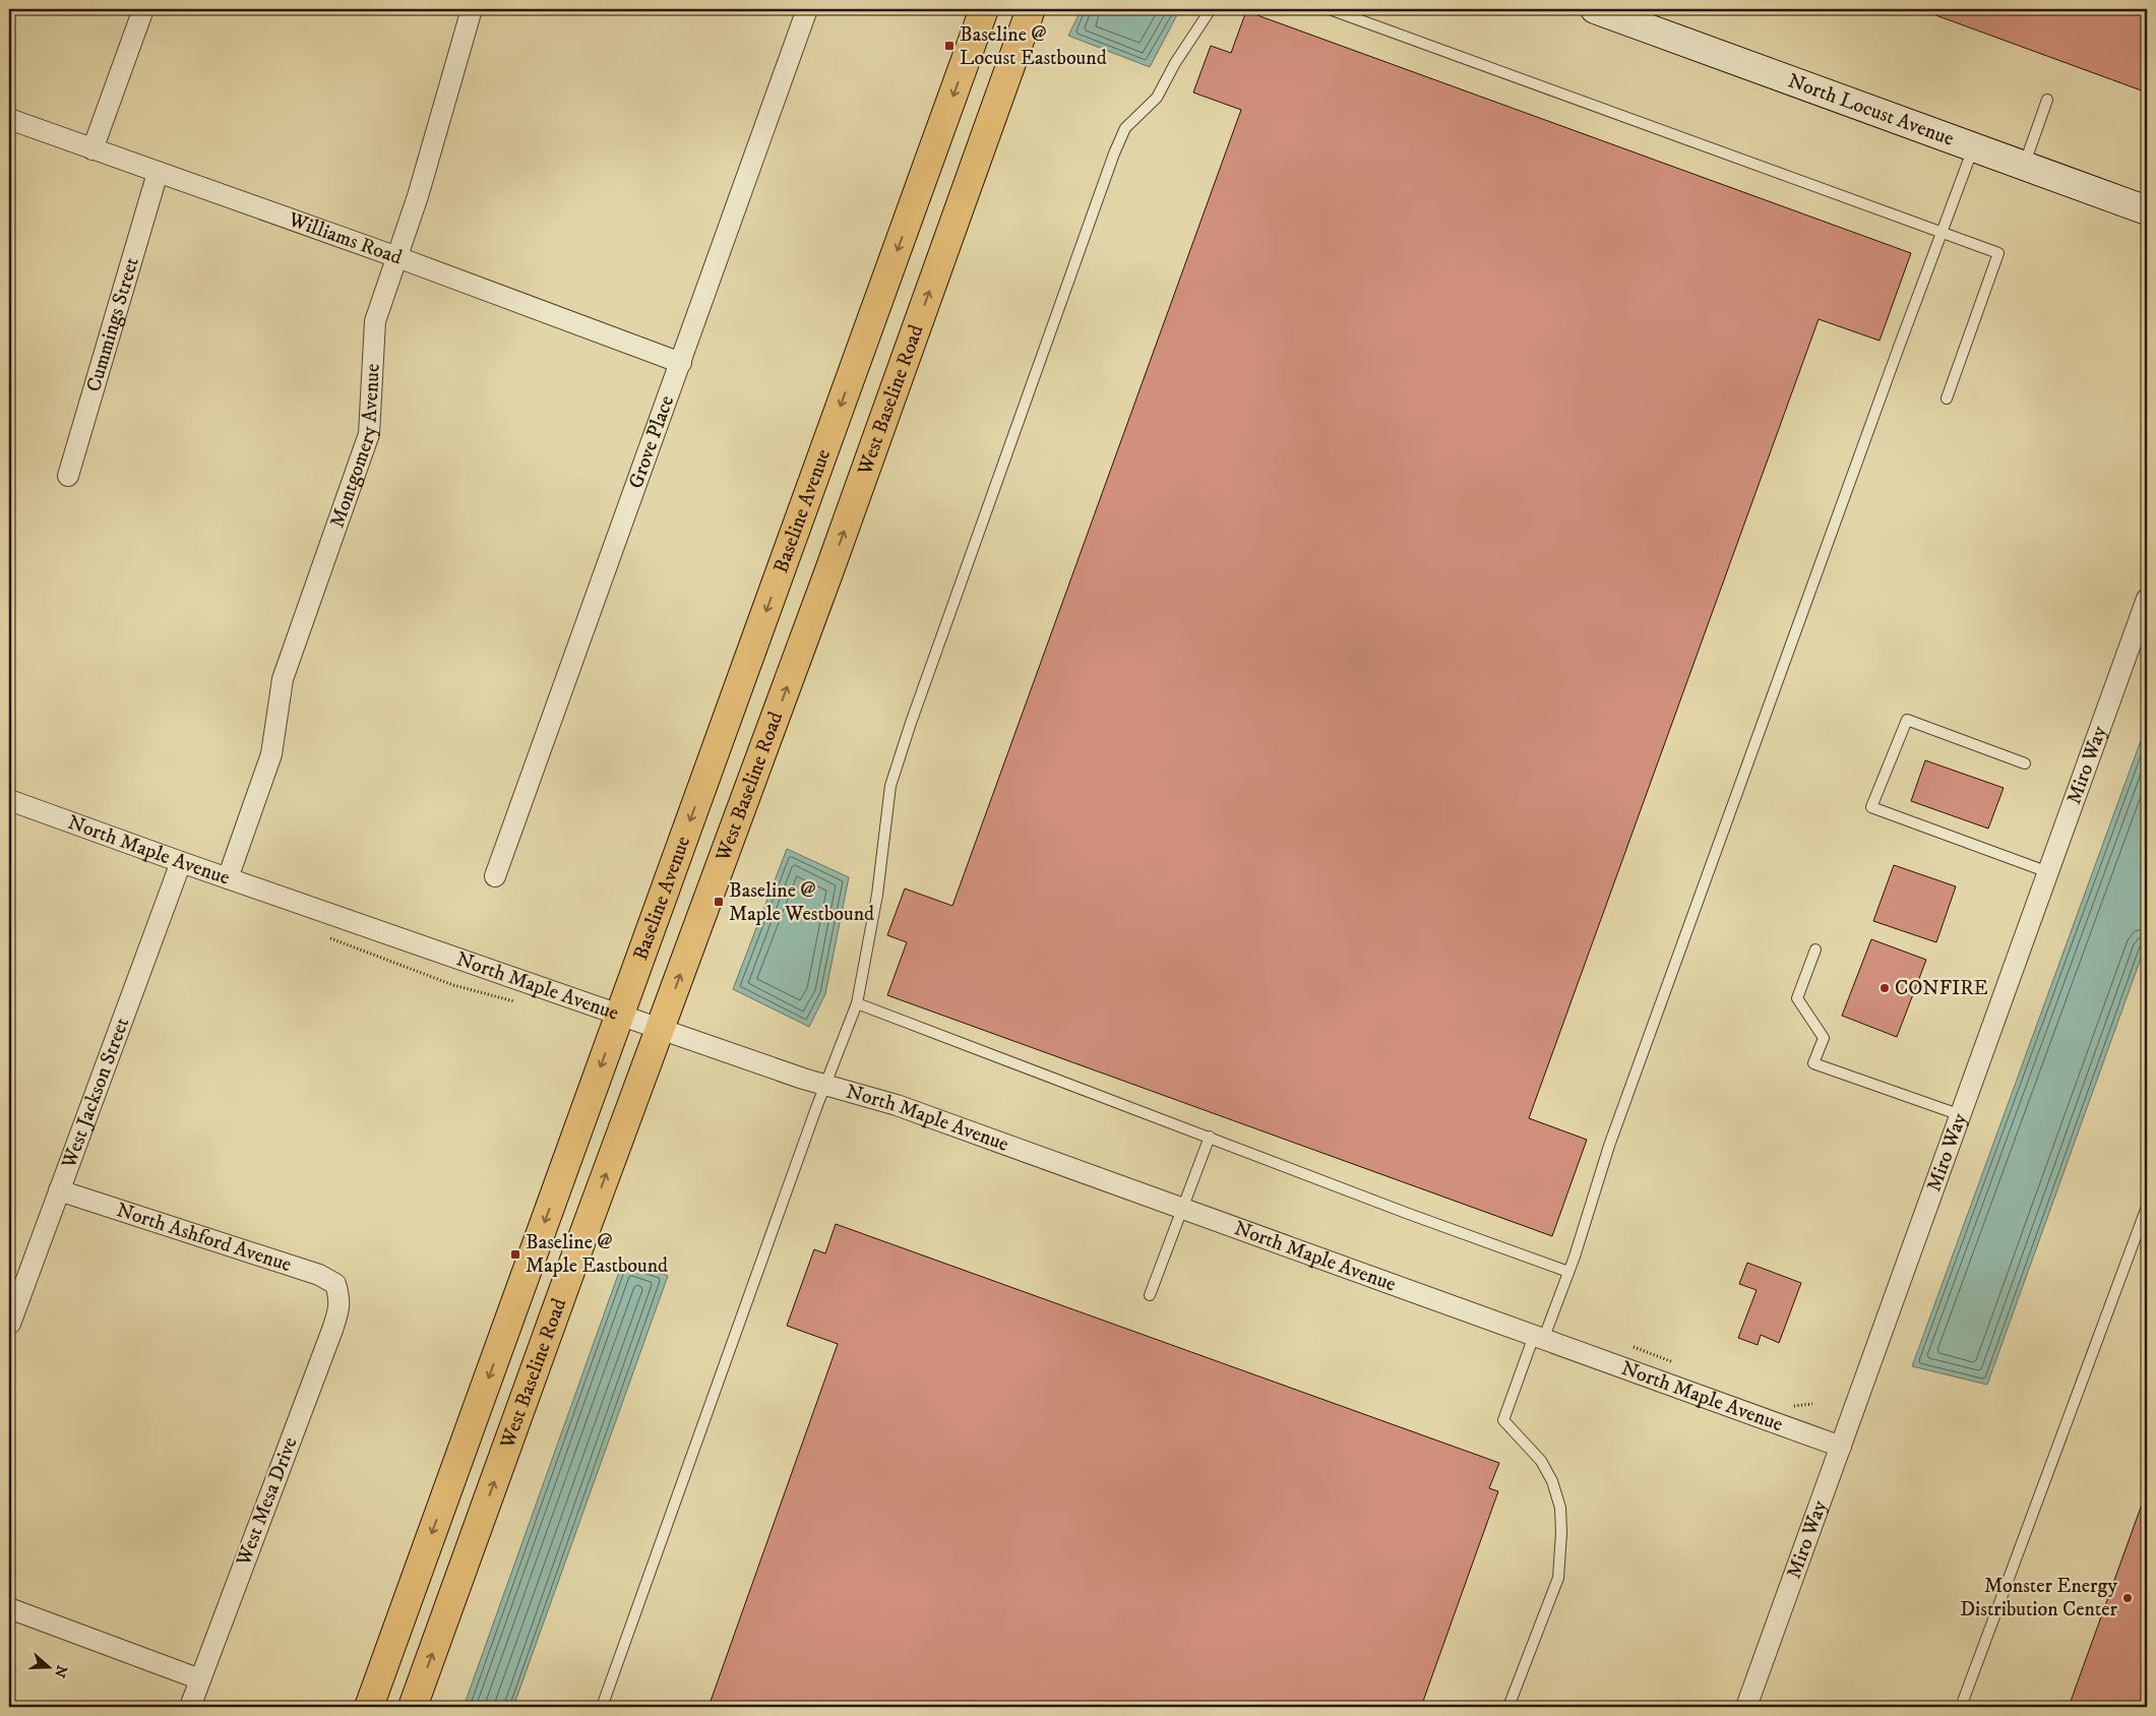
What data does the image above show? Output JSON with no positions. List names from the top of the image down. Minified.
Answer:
{"streets":{"main road":["West Baseline Road","Baseline Avenue"],"street":["North Locust Avenue","Williams Road","Cummings Street","Grove Place","Montgomery Avenue","Miro Way","North Maple Avenue","West Jackson Street","North Ashford Avenue","West Mesa Drive"]},"crossings":[["Williams Road","Cummings Street"],["Williams Road","Grove Place"],["Williams Road","Montgomery Avenue"],["West Baseline Road","Baseline Avenue"],["West Baseline Road","North Maple Avenue"],["Montgomery Avenue","North Maple Avenue"],["Baseline Avenue","North Maple Avenue"],["Miro Way","North Maple Avenue"],["North Maple Avenue","West Jackson Street"],["West Jackson Street","North Ashford Avenue"],["North Ashford Avenue","West Mesa Drive"]],"one_way":["Baseline Avenue"],"places":{"transit":["Baseline @ Locust Eastbound","Baseline @ Maple Westbound","Baseline @ Maple Eastbound"],"other":["CONFIRE","Monster Energy Distribution Center"]},"north":"right"}
